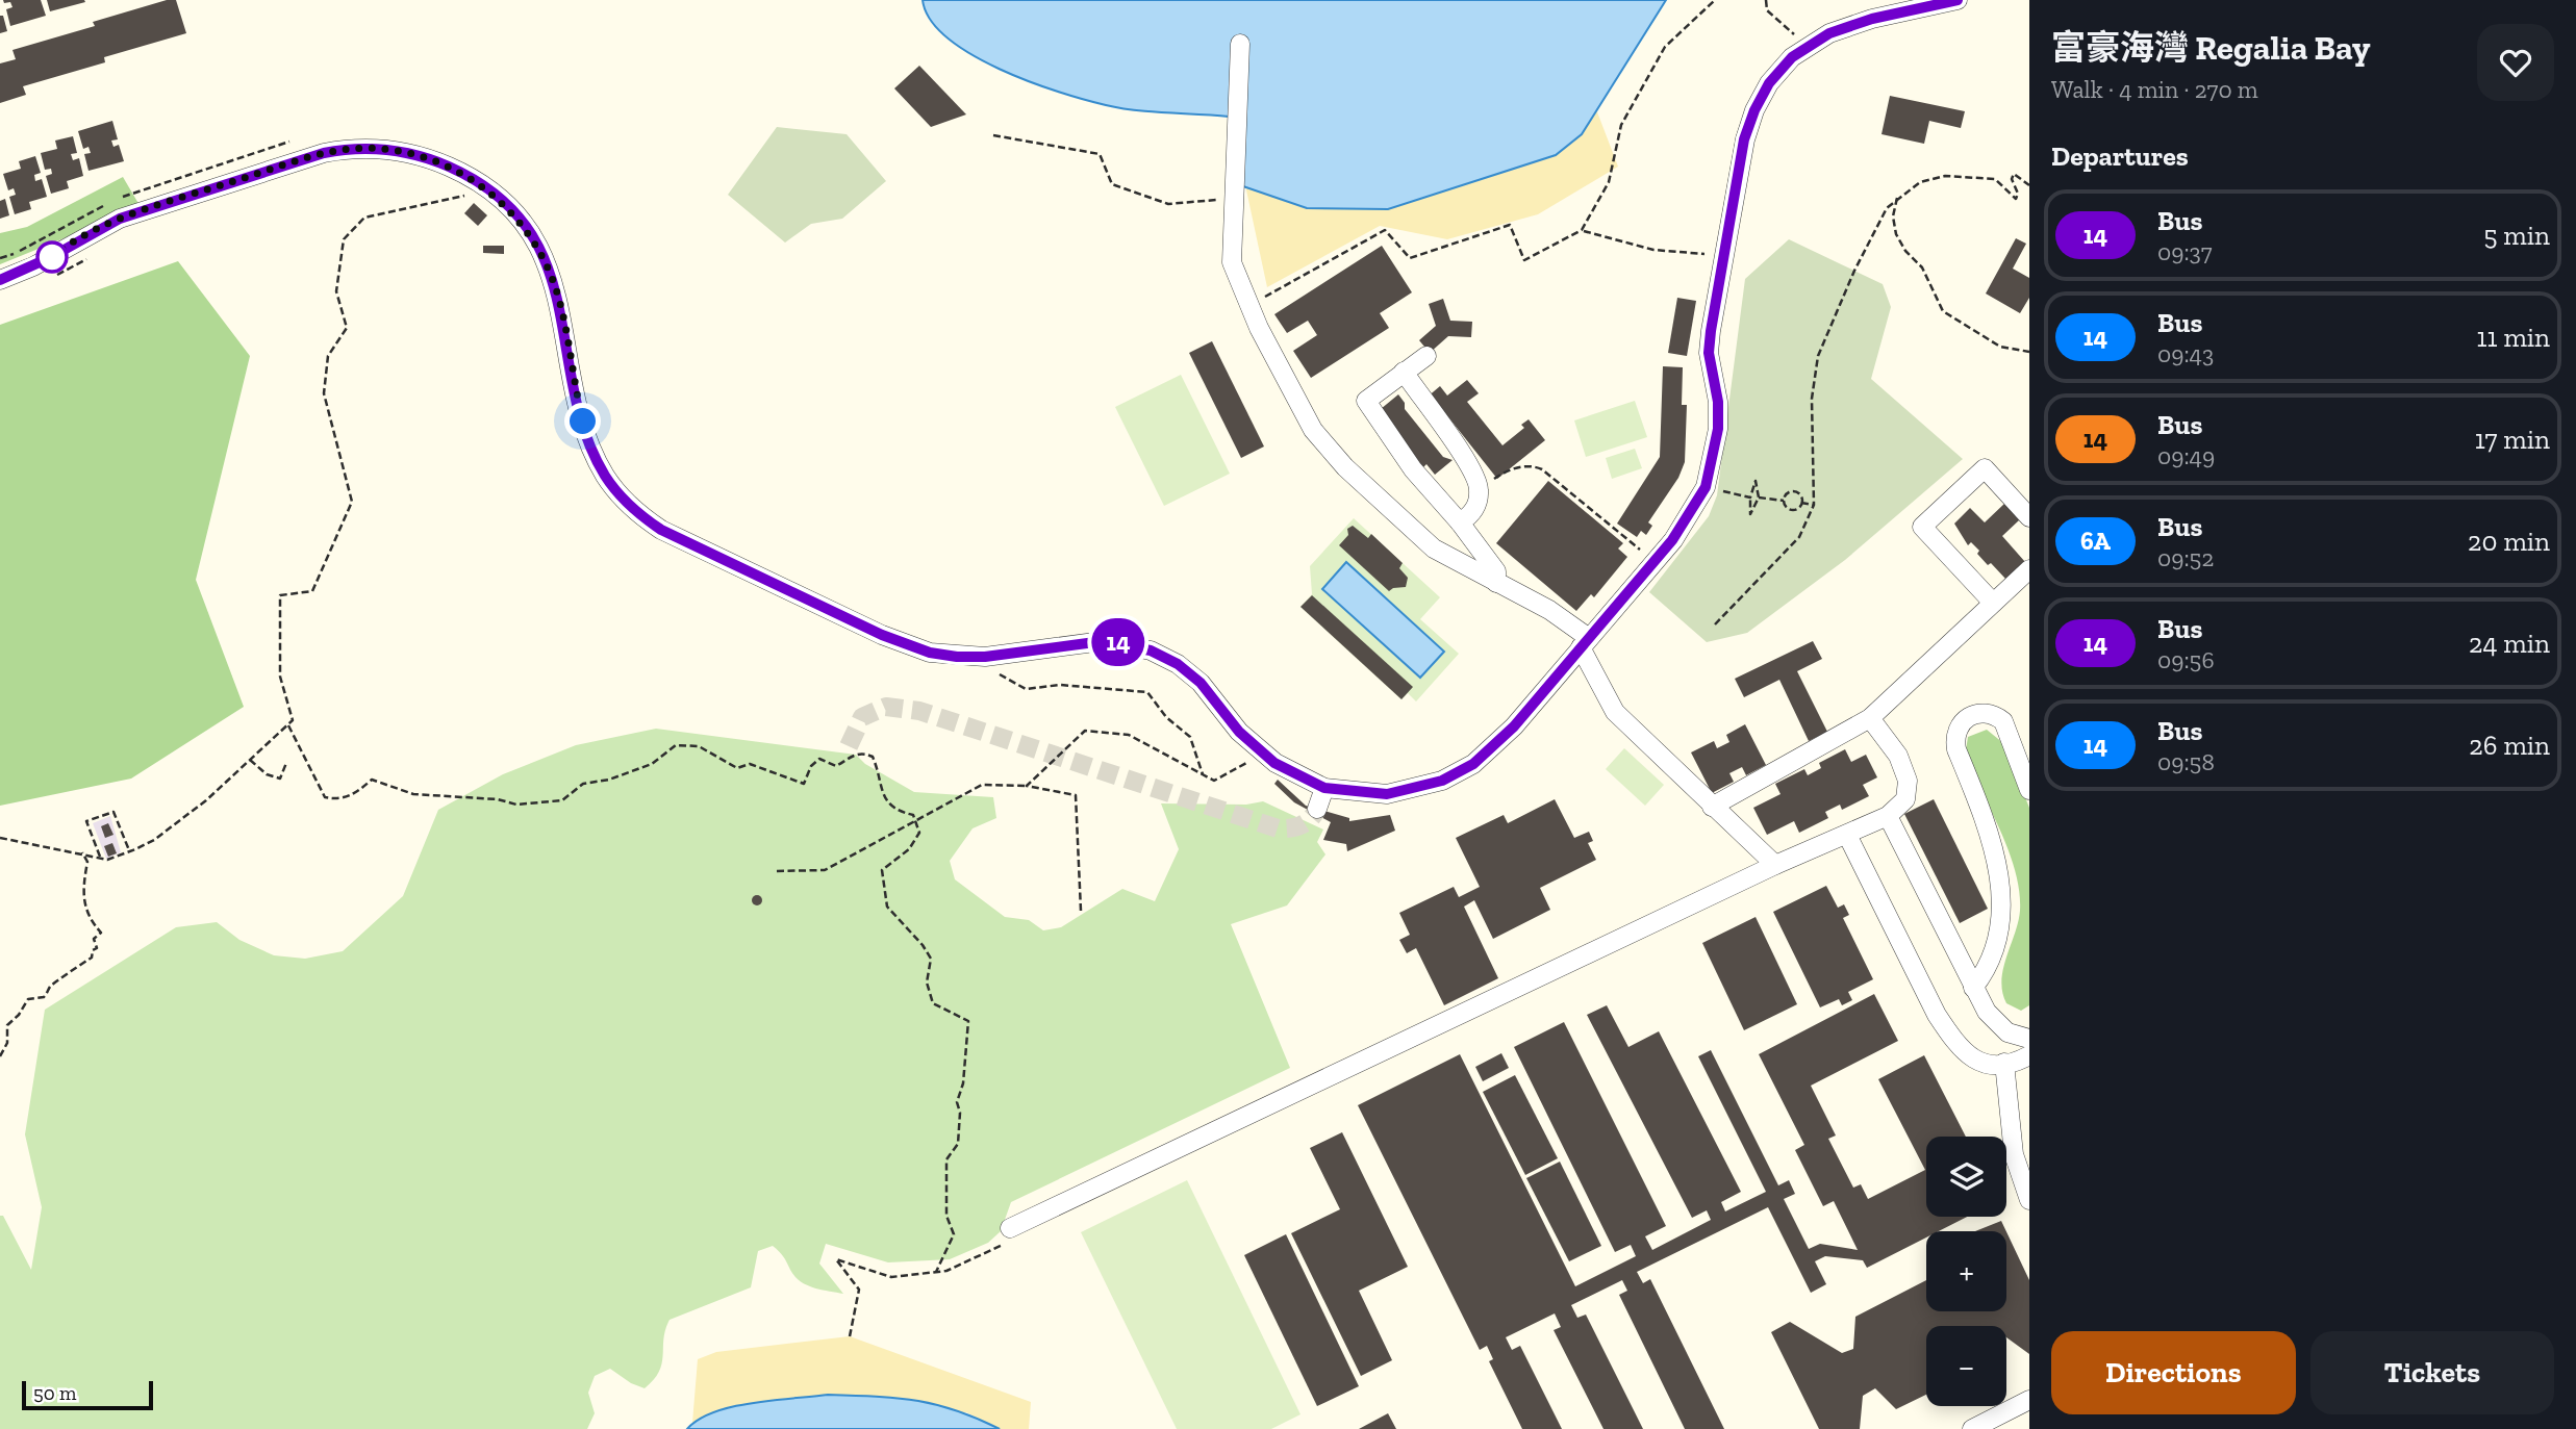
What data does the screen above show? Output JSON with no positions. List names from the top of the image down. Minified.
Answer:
{"lines":["bus line 14"],"scale_bar":"50 m","page":{"on_map":"14","heading":[["富豪海灣 Regalia Bay","Walk · 4 min · 270 m"],"Departures"],"list":[{"mark":"14","name":"Bus","note":"09:37","value":"5 min"},{"mark":"14","name":"Bus","note":"09:43","value":"11 min"},{"mark":"14","name":"Bus","note":"09:49","value":"17 min"},{"mark":"6A","name":"Bus","note":"09:52","value":"20 min"},{"mark":"14","name":"Bus","note":"09:56","value":"24 min"},{"mark":"14","name":"Bus","note":"09:58","value":"26 min"}],"map_buttons":["+","−"],"buttons":["Directions","Tickets"],"scale":"50 m"}}
